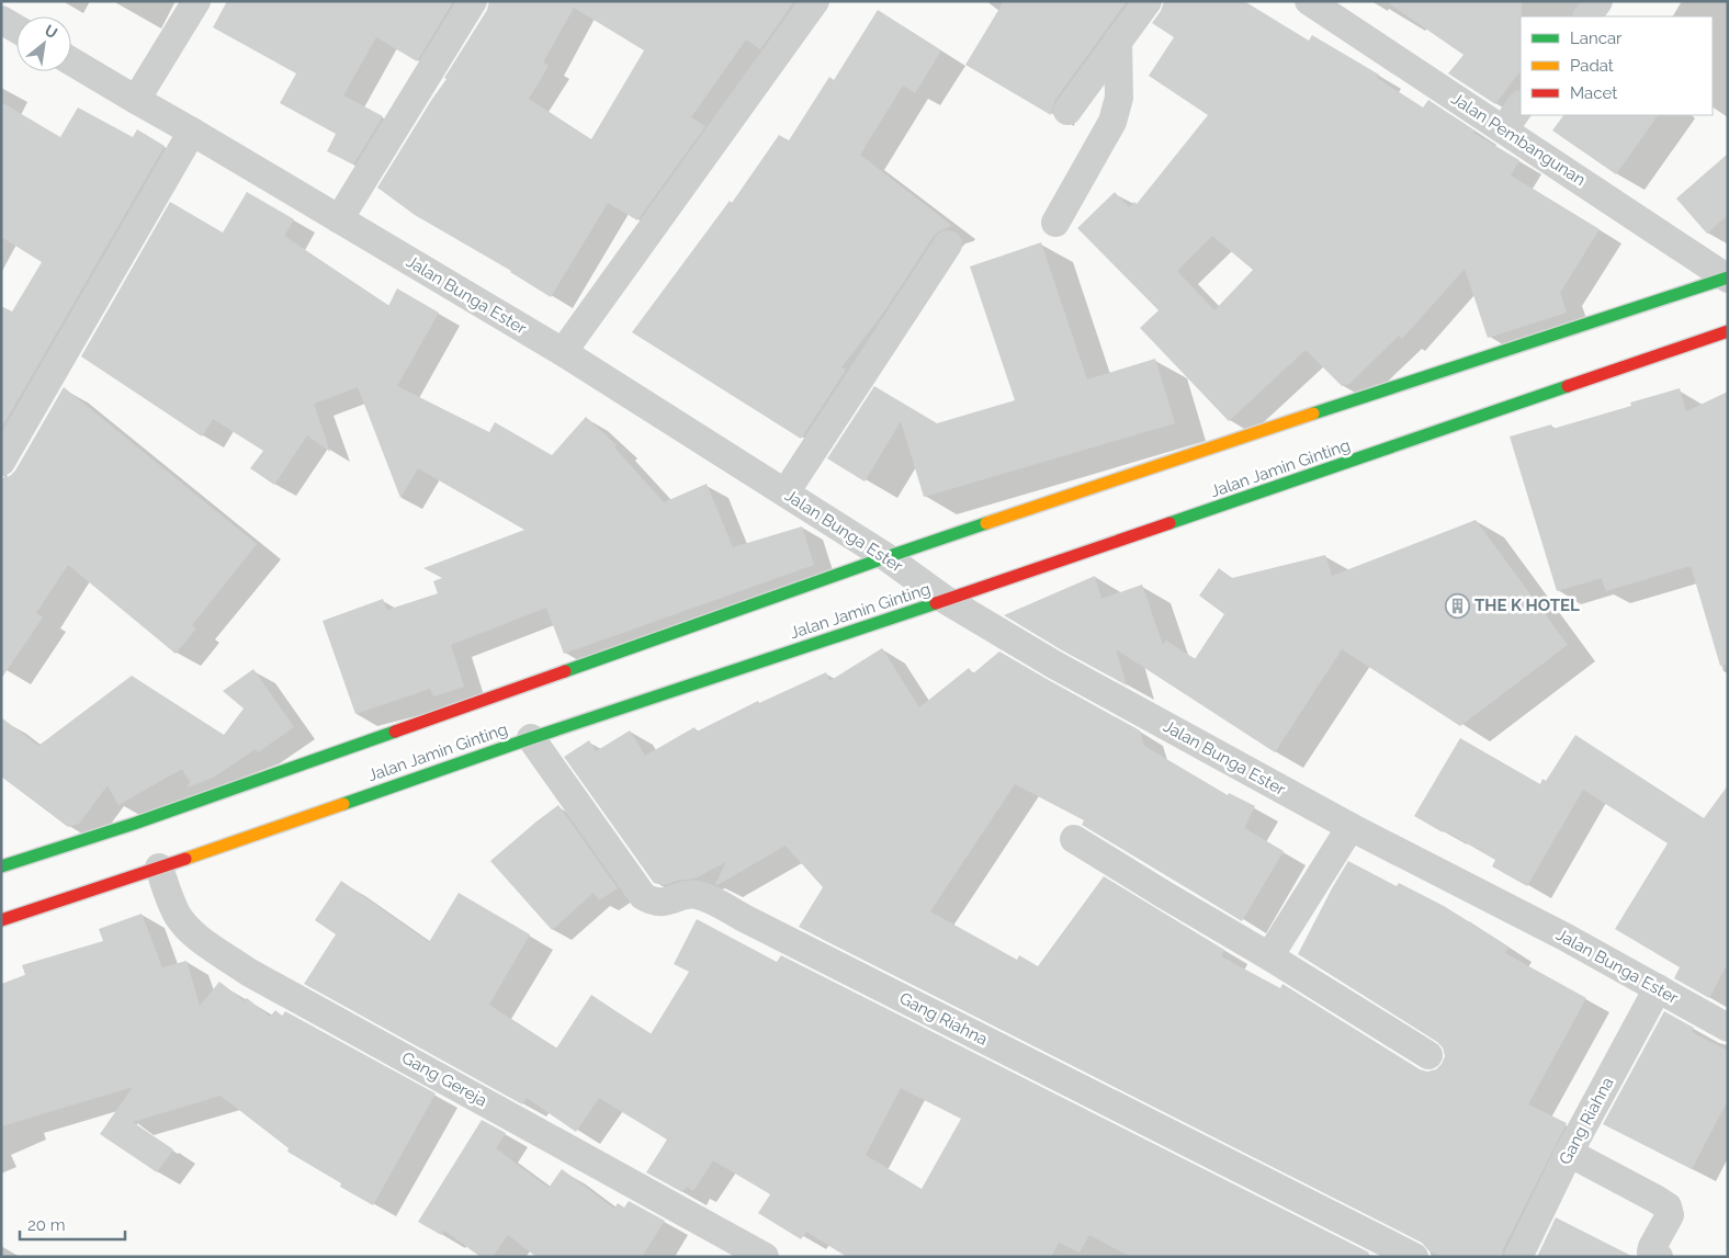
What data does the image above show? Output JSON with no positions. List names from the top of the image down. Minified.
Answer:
{"streets":{"main road":["Jalan Jamin Ginting"],"street":["Jalan Pembangunan","Jalan Bunga Ester","Gang Riahna","Gang Gereja"]},"crossings":[["Jalan Pembangunan","Jalan Jamin Ginting"],["Jalan Bunga Ester","Jalan Jamin Ginting"],["Jalan Bunga Ester","Gang Riahna"],["Jalan Jamin Ginting","Gang Riahna"],["Jalan Jamin Ginting","Gang Gereja"]],"places":{"building":["THE K HOTEL"]},"legend":["Lancar","Padat","Macet"],"scale_bar":"20 m","north":"top right"}
